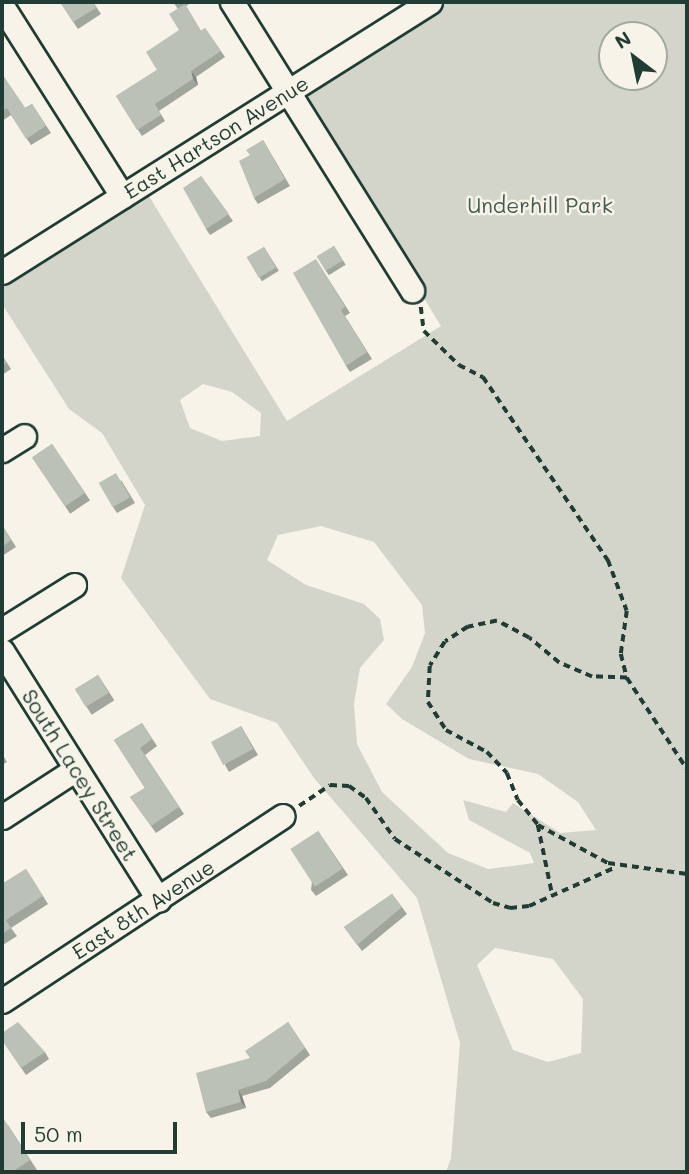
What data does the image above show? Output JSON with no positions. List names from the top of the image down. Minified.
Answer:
{"streets":{"street":["East Hartson Avenue","South Lacey Street","East 8th Avenue"]},"crossings":[["South Lacey Street","East 8th Avenue"]],"parks":["Underhill Park"],"scale_bar":"50 m","north":"top left"}
